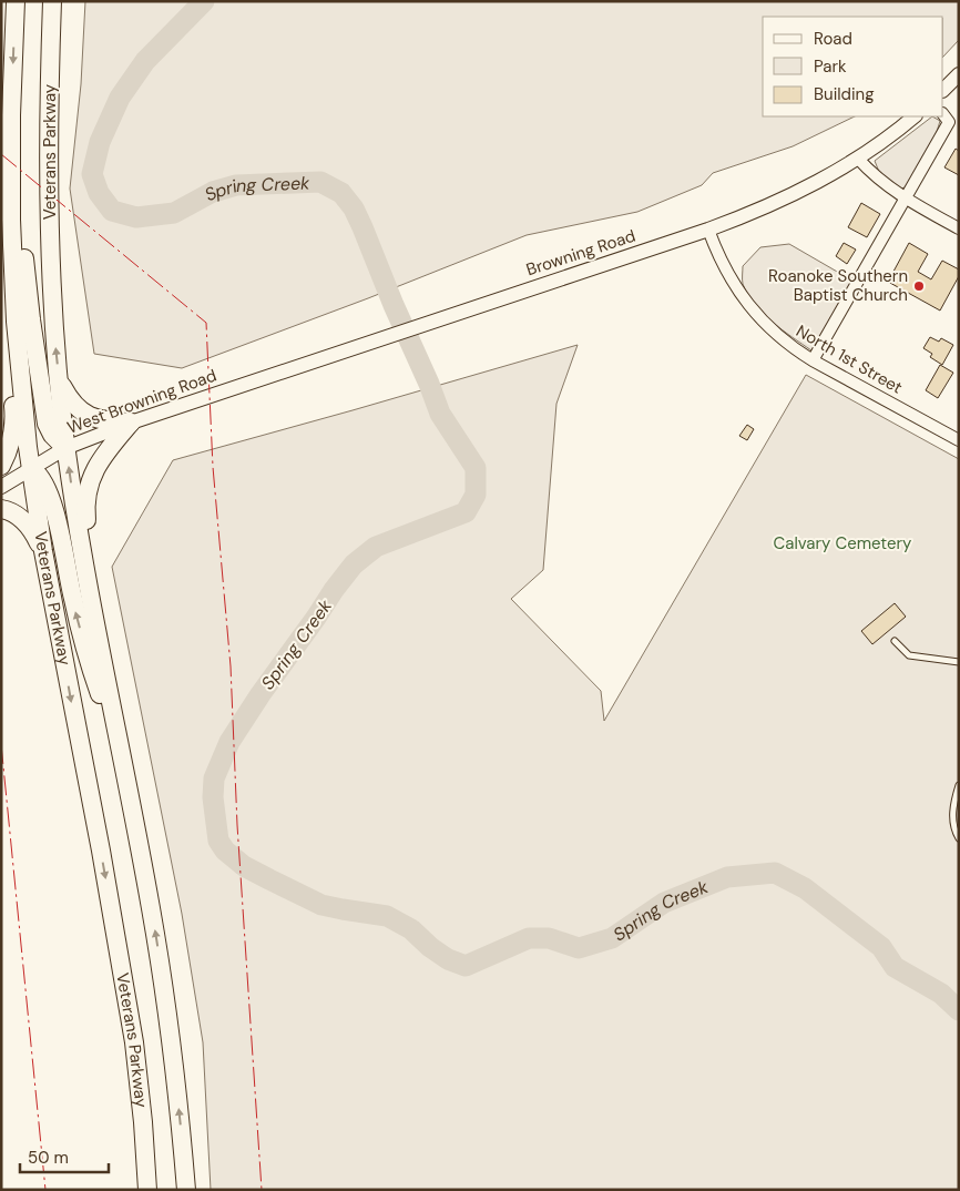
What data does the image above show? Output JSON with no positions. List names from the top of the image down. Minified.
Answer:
{"streets":{"highway":["Veterans Parkway"],"street":["Browning Road","North 1st Street","West Browning Road"]},"crossings":[["Veterans Parkway","West Browning Road"],["Browning Road","North 1st Street"],["Browning Road","West Browning Road"]],"water":["Spring Creek"],"parks":["Calvary Cemetery"],"places":["Roanoke Southern Baptist Church"],"legend":["Road","Park","Building"],"scale_bar":"50 m"}
